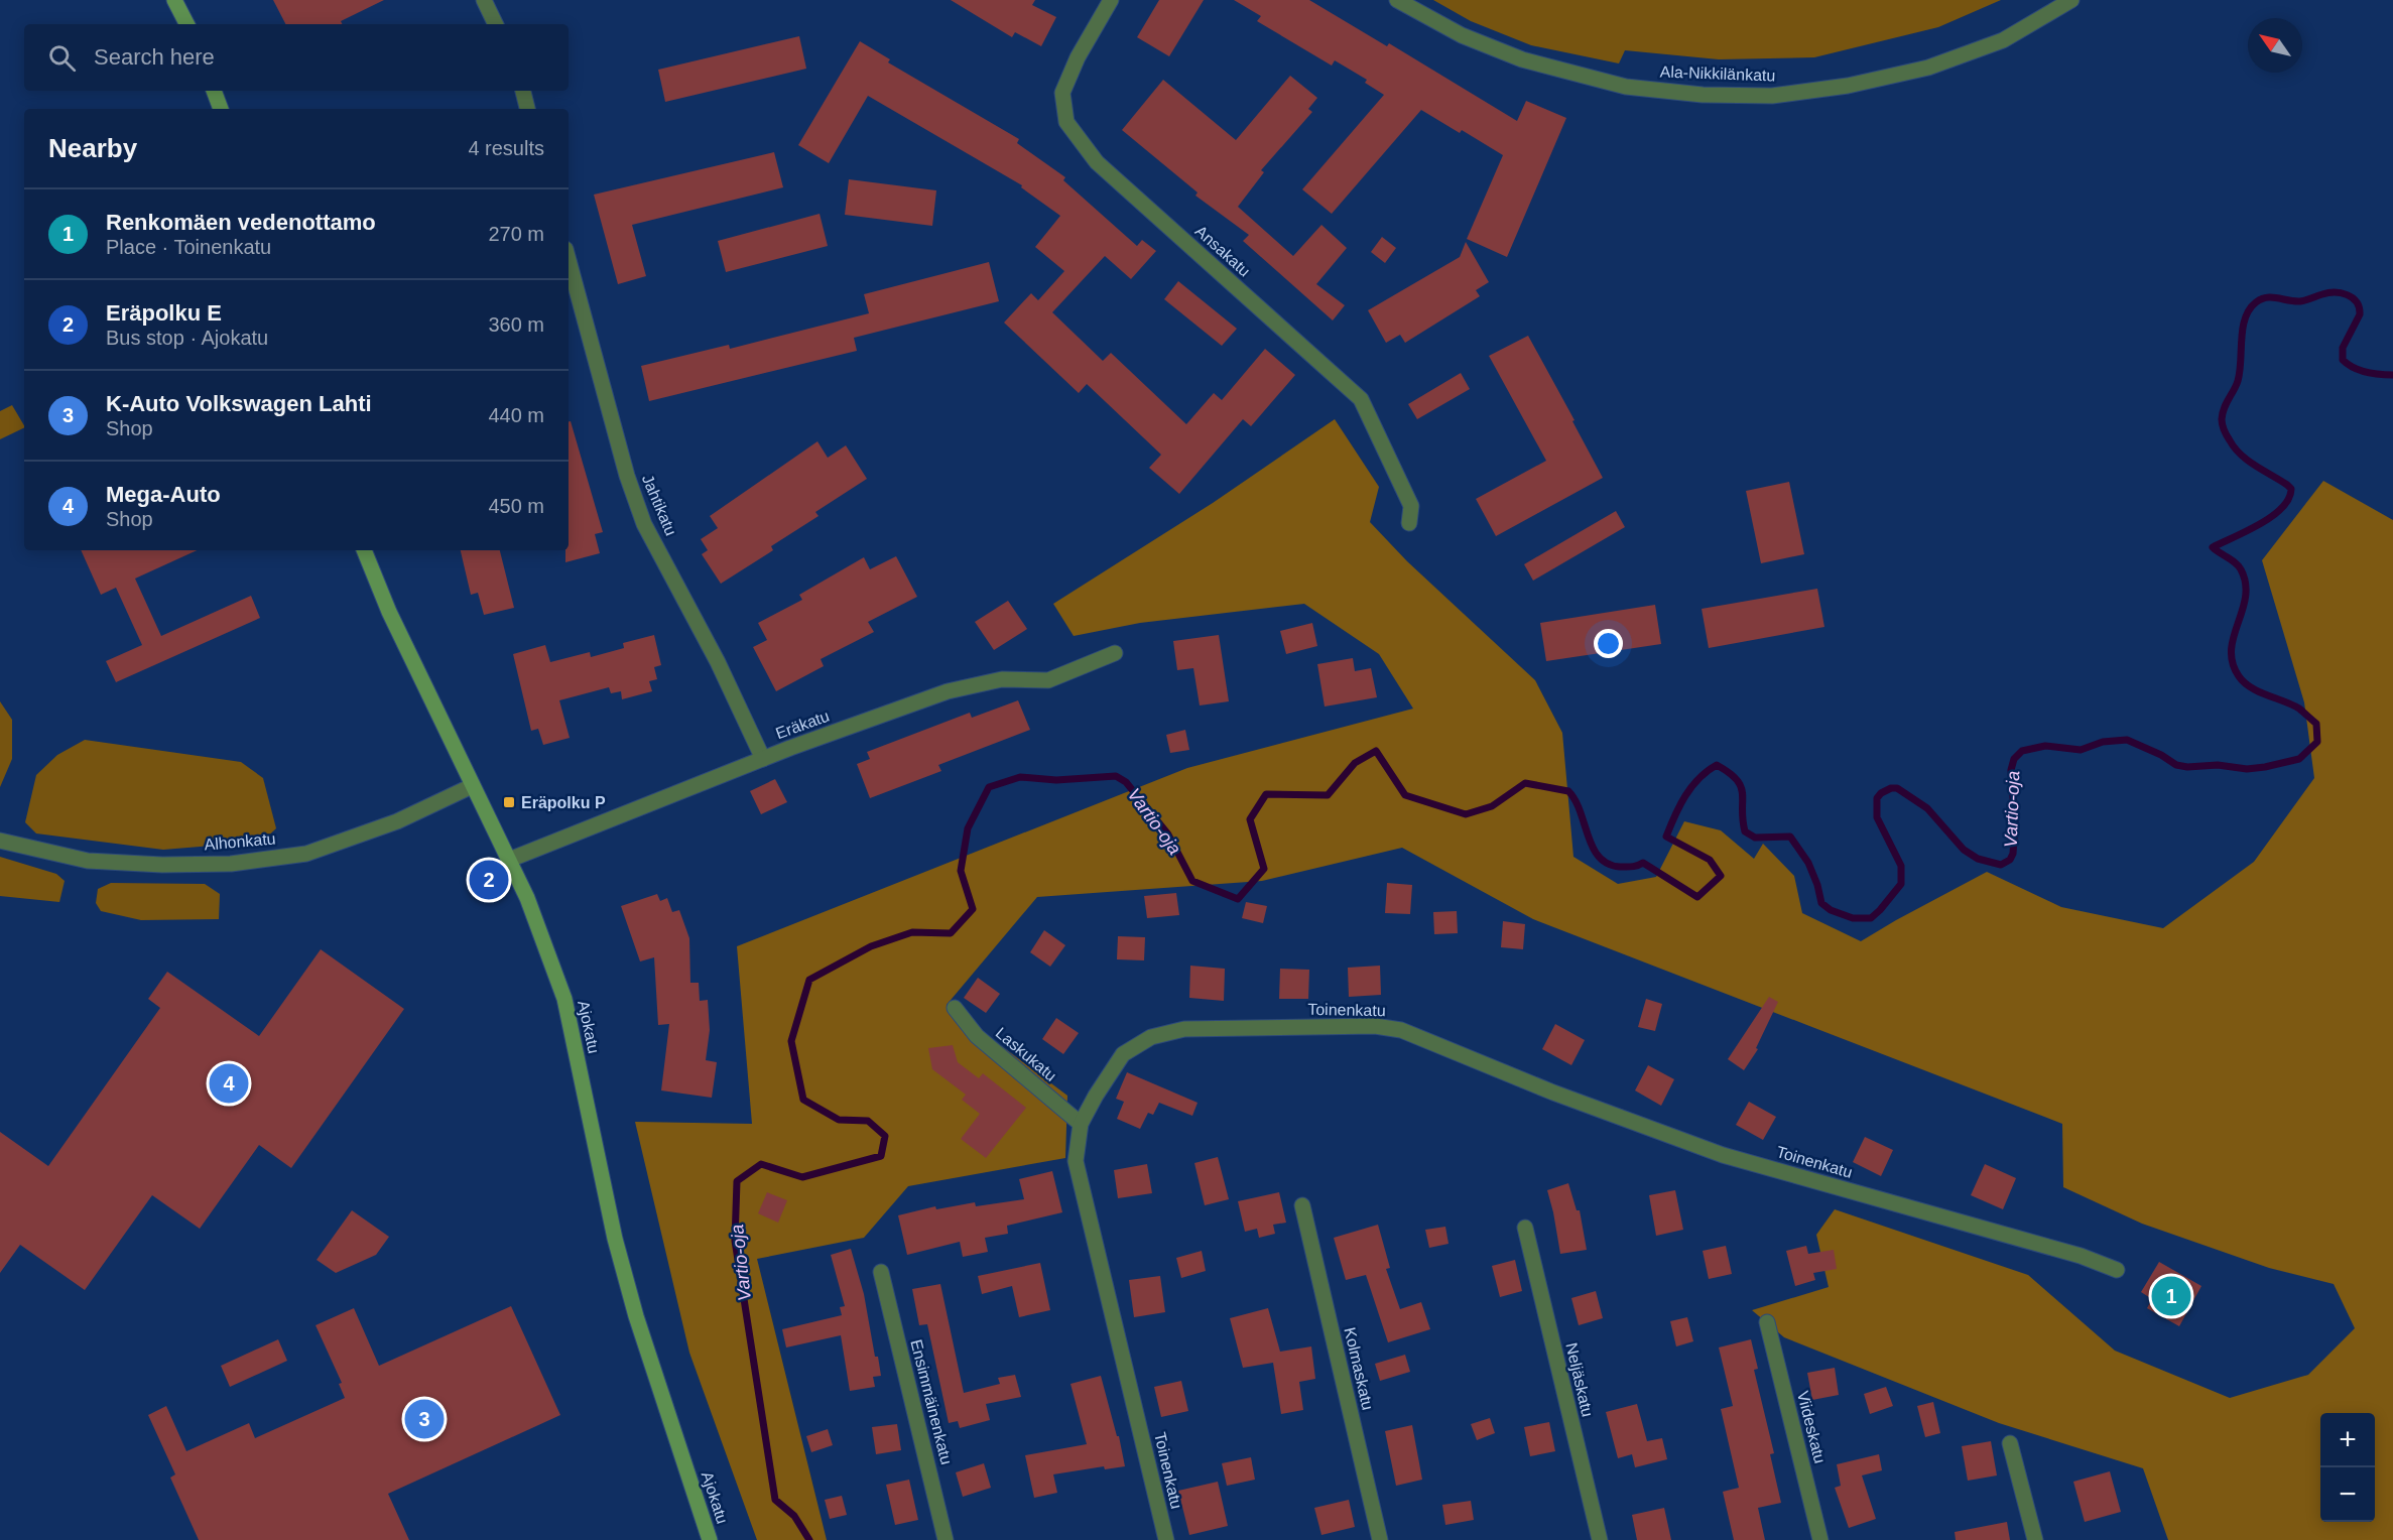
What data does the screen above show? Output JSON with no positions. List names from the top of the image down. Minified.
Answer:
{"streets":{"street":["Ala-Nikkilänkatu","Ansakatu","Jahtikatu","Eräkatu","Alhonkatu","Toinenkatu","Ajokatu","Laskukatu","Kolmaskatu","Neljäskatu","Ensimmäinenkatu","Viideskatu"]},"crossings":[["Jahtikatu","Eräkatu"],["Eräkatu","Ajokatu"],["Alhonkatu","Ajokatu"],["Toinenkatu","Laskukatu"]],"water":["Vartio-oja"],"places":{"transit":["Eräpolku P"]},"north":"top left","page":{"search":"Search here","heading":["Nearby","4 results"],"list":[{"mark":"1","name":"Renkomäen vedenottamo","note":"Place · Toinenkatu","value":"270 m"},{"mark":"2","name":"Eräpolku E","note":"Bus stop · Ajokatu","value":"360 m"},{"mark":"3","name":"K-Auto Volkswagen Lahti","note":"Shop","value":"440 m"},{"mark":"4","name":"Mega-Auto","note":"Shop","value":"450 m"}],"pins":["2","4","1","3"],"map_buttons":["+","−"]}}
